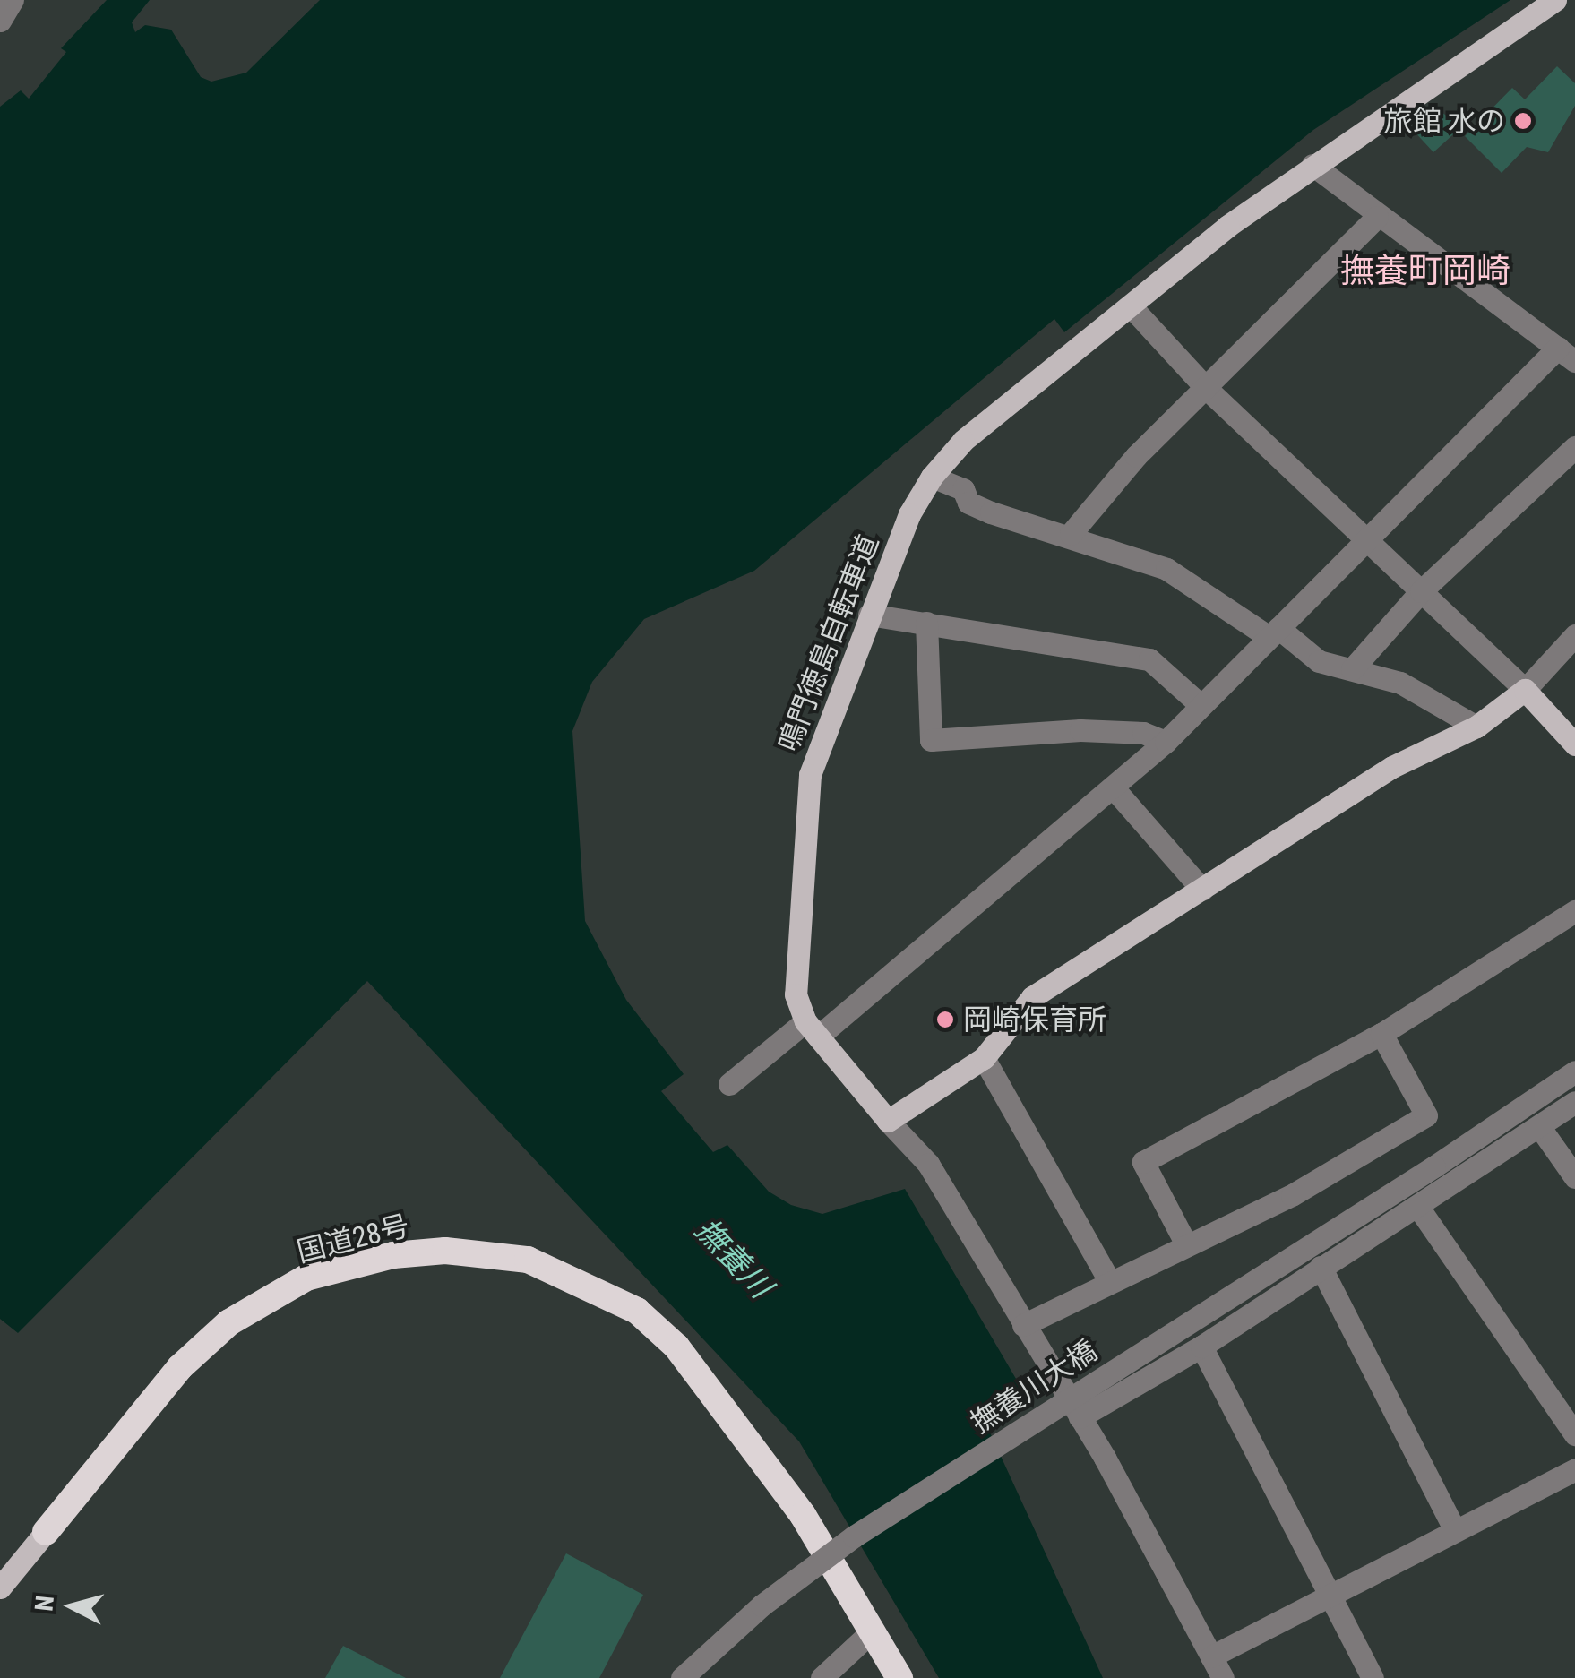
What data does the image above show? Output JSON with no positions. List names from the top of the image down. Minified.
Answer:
{"streets":{"highway":["国道28号"],"main road":["鳴門徳島自転車道"],"street":["撫養川大橋"]},"districts":["撫養町岡崎"],"water":["撫養川"],"places":["旅館 水の","岡崎保育所"],"north":"left"}
